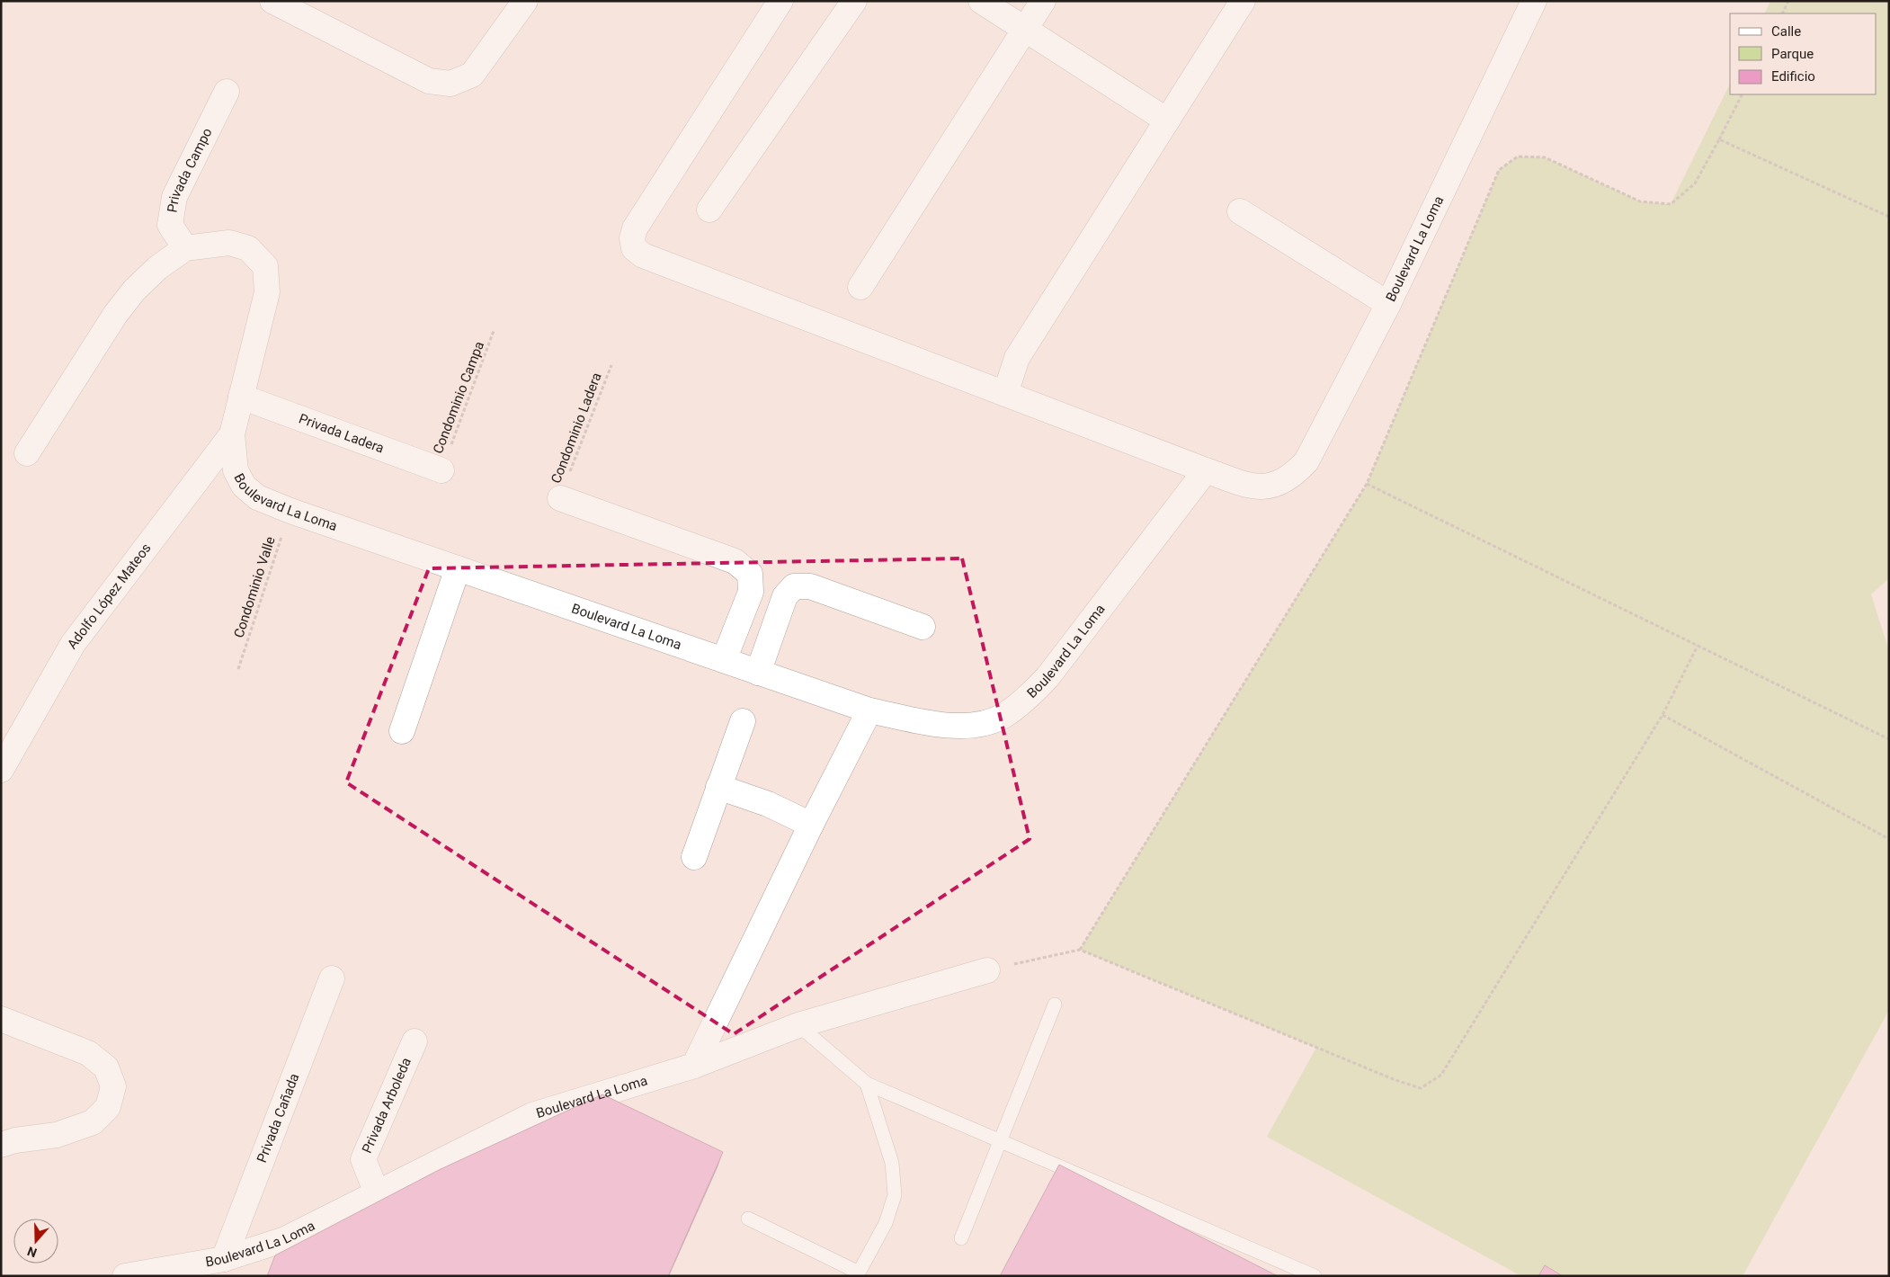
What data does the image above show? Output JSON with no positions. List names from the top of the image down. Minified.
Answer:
{"streets":{"street":["Privada Campo","Boulevard La Loma","Privada Ladera","Adolfo López Mateos","Privada Arboleda","Privada Cañada"],"path":["Condominio Campa","Condominio Ladera","Condominio Valle"]},"crossings":[["Privada Campo","Boulevard La Loma"],["Boulevard La Loma","Privada Ladera"],["Boulevard La Loma","Condominio Valle"],["Boulevard La Loma","Adolfo López Mateos"],["Boulevard La Loma","Privada Arboleda"],["Boulevard La Loma","Privada Cañada"],["Condominio Campa","Privada Ladera"]],"legend":["Calle","Parque","Edificio"],"north":"bottom"}
